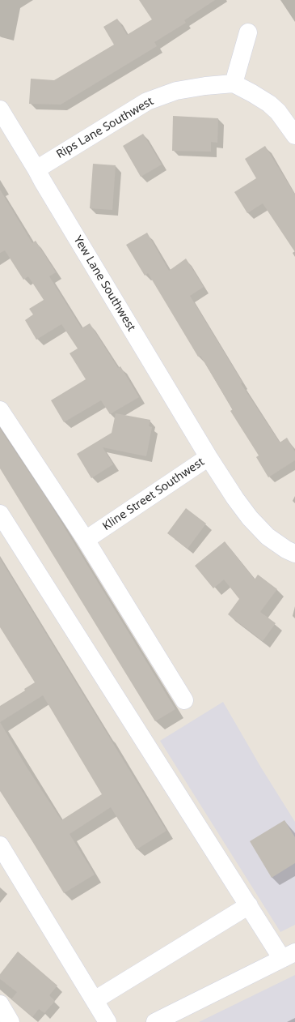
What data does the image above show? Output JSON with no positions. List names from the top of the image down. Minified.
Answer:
{"streets":{"street":["Rips Lane Southwest","Yew Lane Southwest","Kline Street Southwest"]},"crossings":[["Rips Lane Southwest","Yew Lane Southwest"],["Yew Lane Southwest","Kline Street Southwest"]]}
